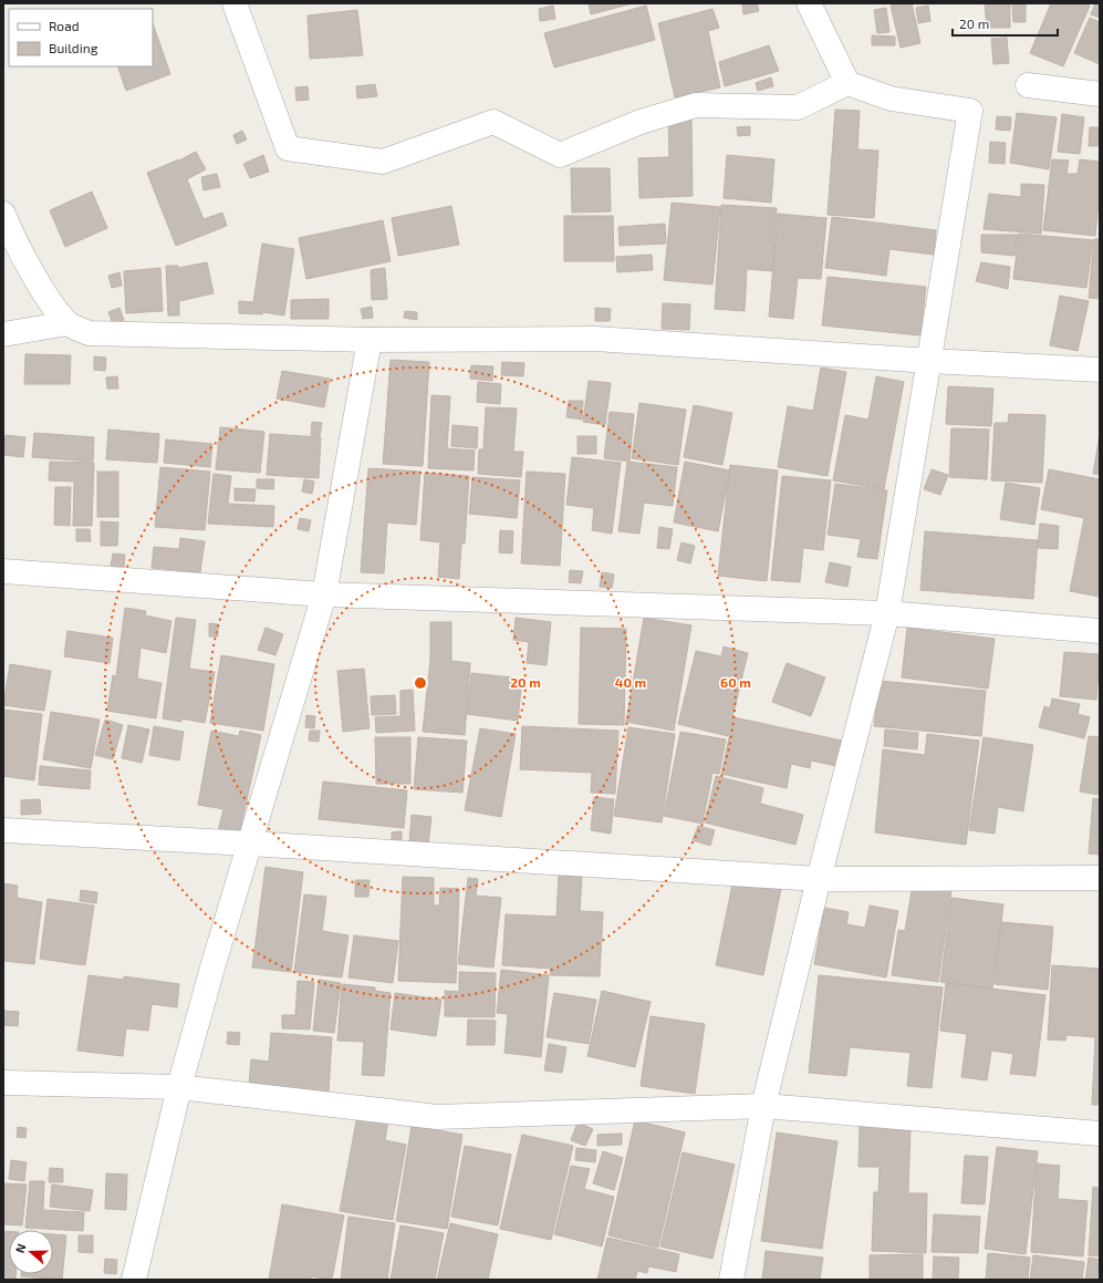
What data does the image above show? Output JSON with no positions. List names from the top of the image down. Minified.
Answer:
{"legend":["Road","Building"],"scale_bar":"20 m","north":"left","rings":["20 m","40 m","60 m"]}
